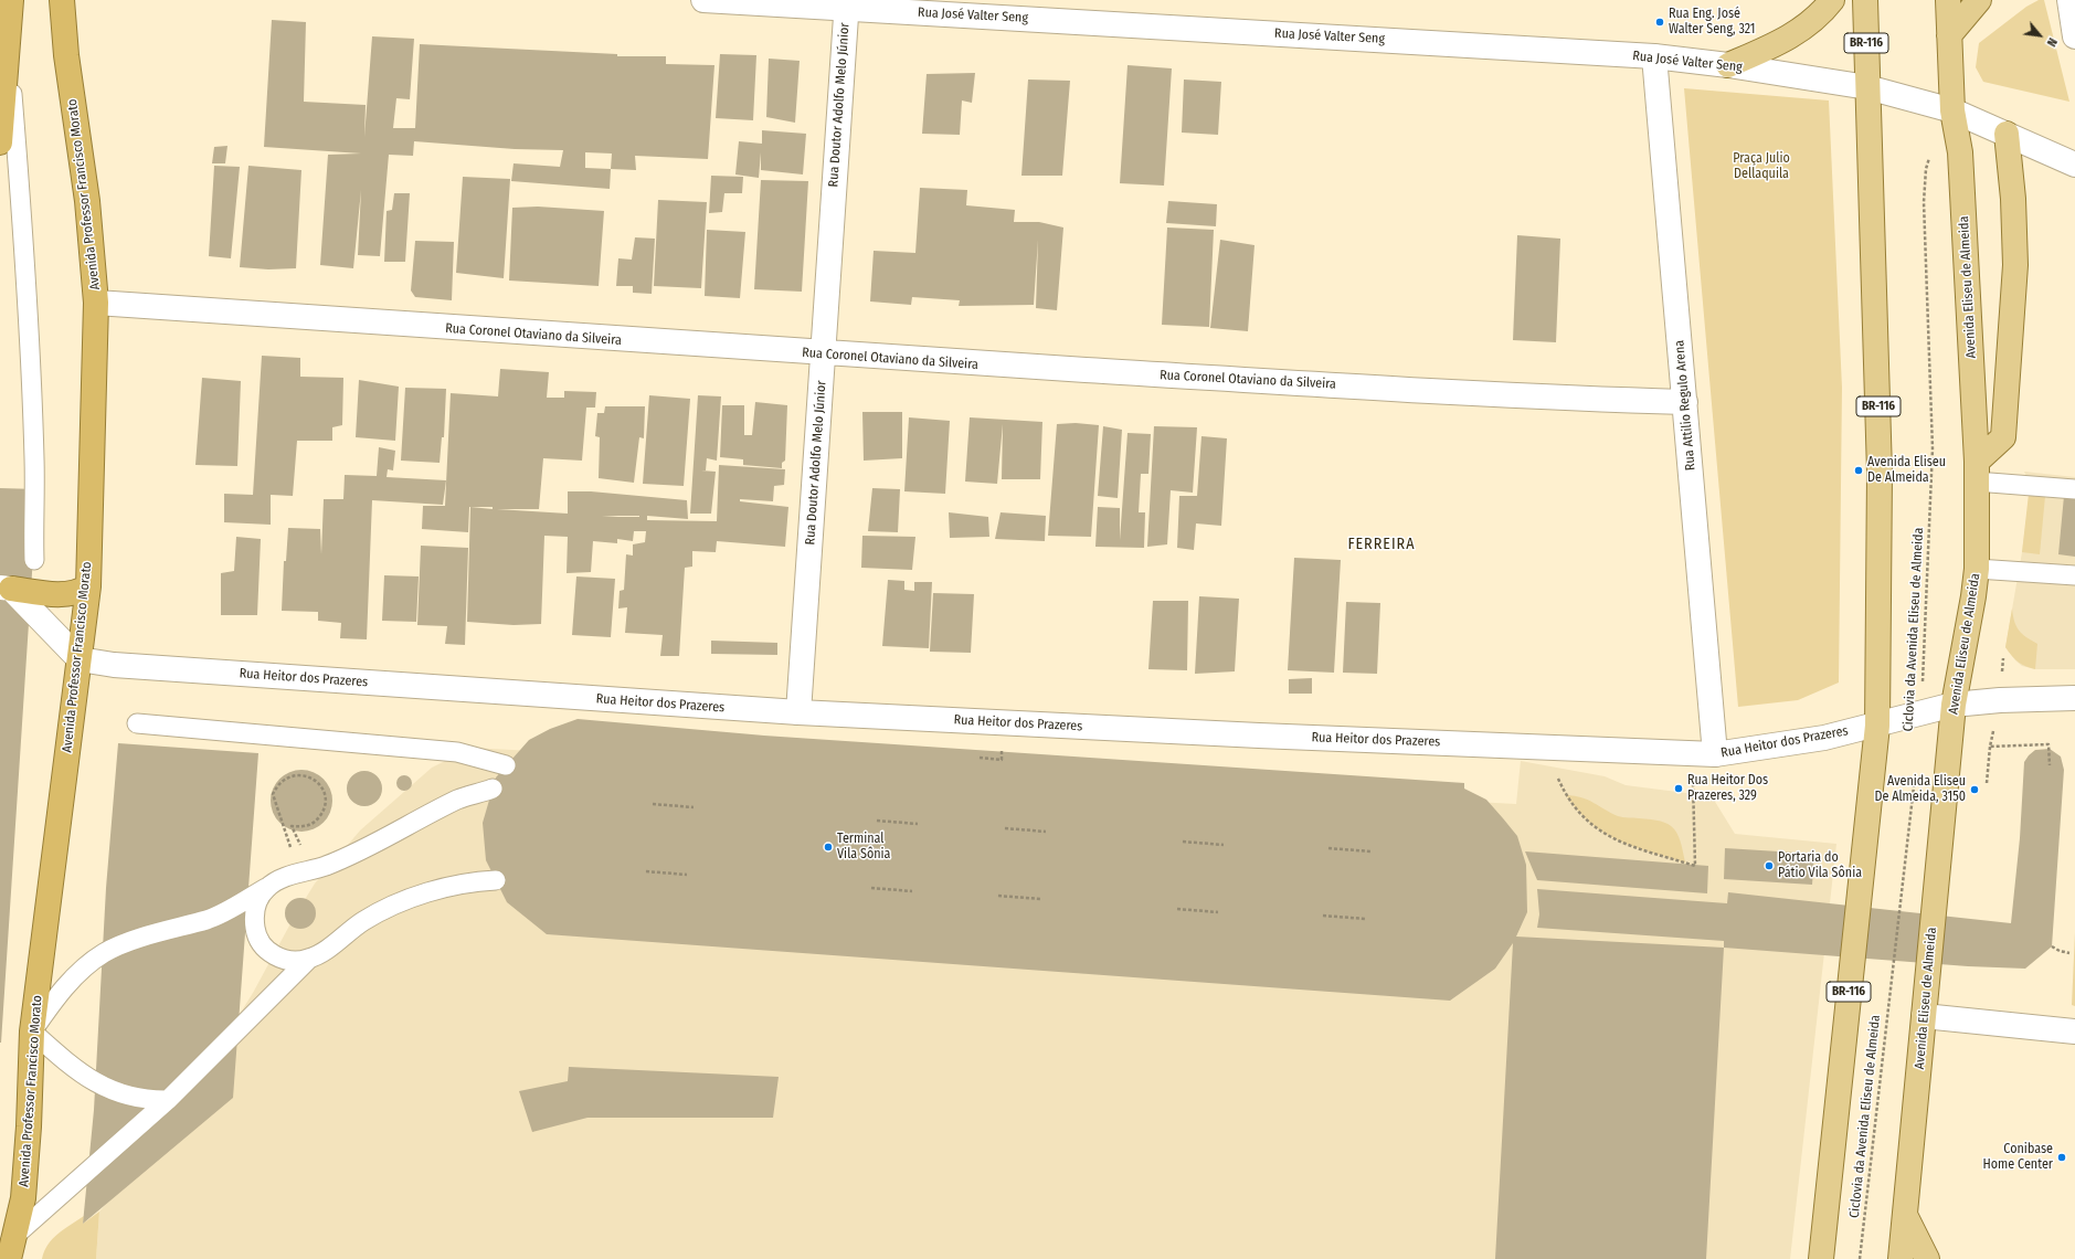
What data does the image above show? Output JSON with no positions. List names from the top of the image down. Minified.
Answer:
{"streets":{"highway":["Avenida Professor Francisco Morato"],"main road":["BR-116","Avenida Eliseu de Almeida"],"street":["Rua José Valter Seng","Rua Doutor Adolfo Melo Júnior","Rua Coronel Otaviano da Silveira","Rua Attilio Regulo Arena","Rua Heitor dos Prazeres"],"path":["Ciclovia da Avenida Eliseu de Almeida"]},"crossings":[["Rua José Valter Seng","BR-116"],["Rua José Valter Seng","Rua Doutor Adolfo Melo Júnior"],["Rua José Valter Seng","Avenida Eliseu de Almeida"],["Rua José Valter Seng","Rua Attilio Regulo Arena"],["BR-116","Rua Heitor dos Prazeres"],["Rua Doutor Adolfo Melo Júnior","Rua Coronel Otaviano da Silveira"],["Rua Doutor Adolfo Melo Júnior","Rua Heitor dos Prazeres"],["Avenida Professor Francisco Morato","Rua Coronel Otaviano da Silveira"],["Avenida Professor Francisco Morato","Rua Heitor dos Prazeres"],["Avenida Eliseu de Almeida","Rua Heitor dos Prazeres"],["Rua Coronel Otaviano da Silveira","Rua Attilio Regulo Arena"],["Rua Attilio Regulo Arena","Rua Heitor dos Prazeres"],["Ciclovia da Avenida Eliseu de Almeida","Rua Heitor dos Prazeres"]],"districts":["FERREIRA"],"parks":["Praça Julio Dellaquila"],"places":["Rua Eng. José Walter Seng, 321","Avenida Eliseu De Almeida","Rua Heitor Dos Prazeres, 329","Avenida Eliseu De Almeida, 3150","Terminal Vila Sônia","Portaria do Pátio Vila Sônia","Conibase Home Center"],"north":"bottom right"}
